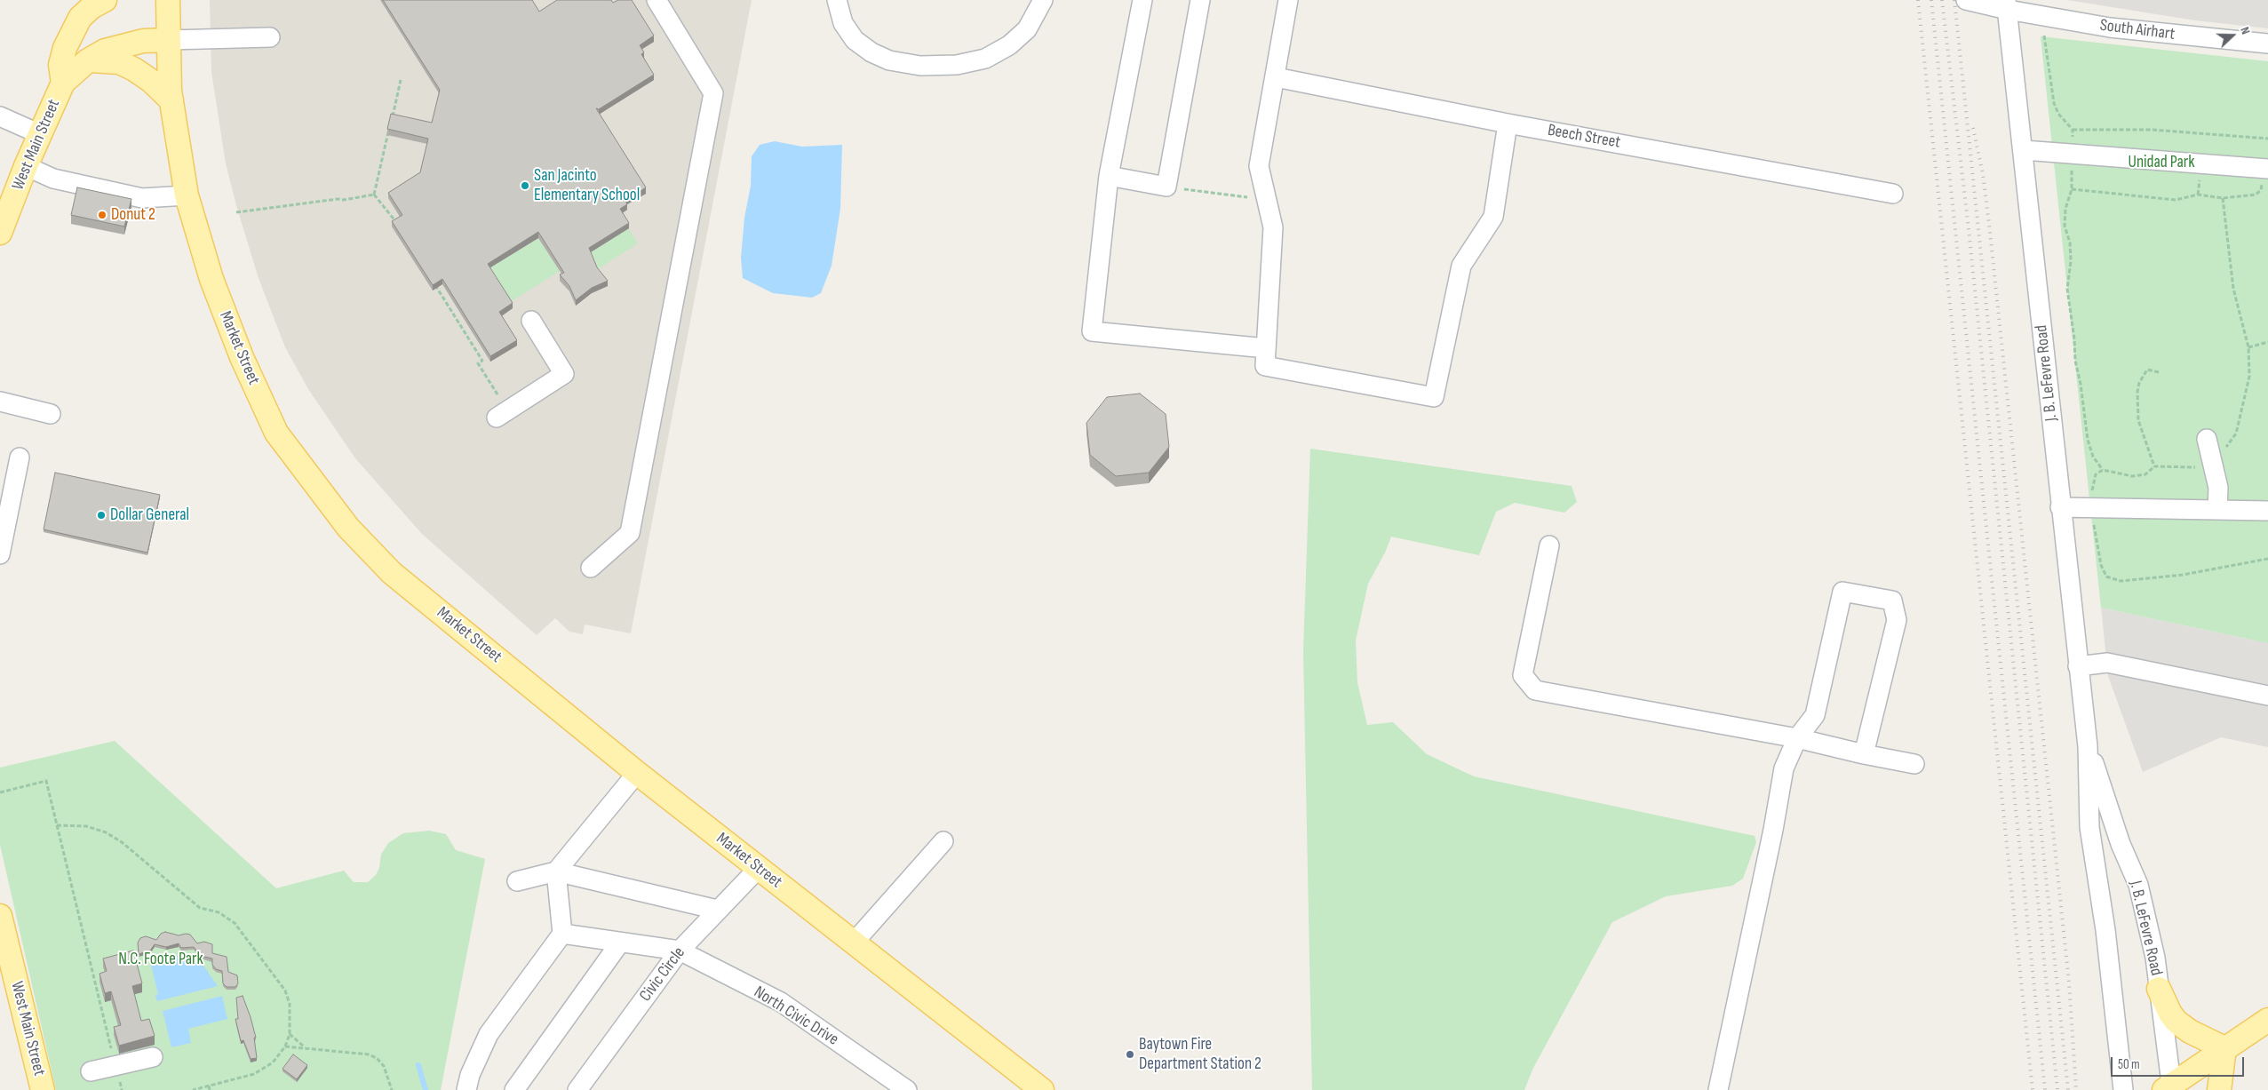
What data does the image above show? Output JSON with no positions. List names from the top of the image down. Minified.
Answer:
{"streets":{"main road":["West Main Street","Market Street"],"street":["South Airhart","Beech Street","J. B. LeFevre Road","Civic Circle","North Civic Drive"]},"crossings":[["South Airhart","J. B. LeFevre Road"],["West Main Street","Market Street"],["Market Street","Civic Circle"],["Civic Circle","North Civic Drive"]],"parks":["Unidad Park","N.C. Foote Park"],"places":["San Jacinto Elementary School","Donut 2","Dollar General","Baytown Fire Department Station 2"],"scale_bar":"50 m","north":"right"}
